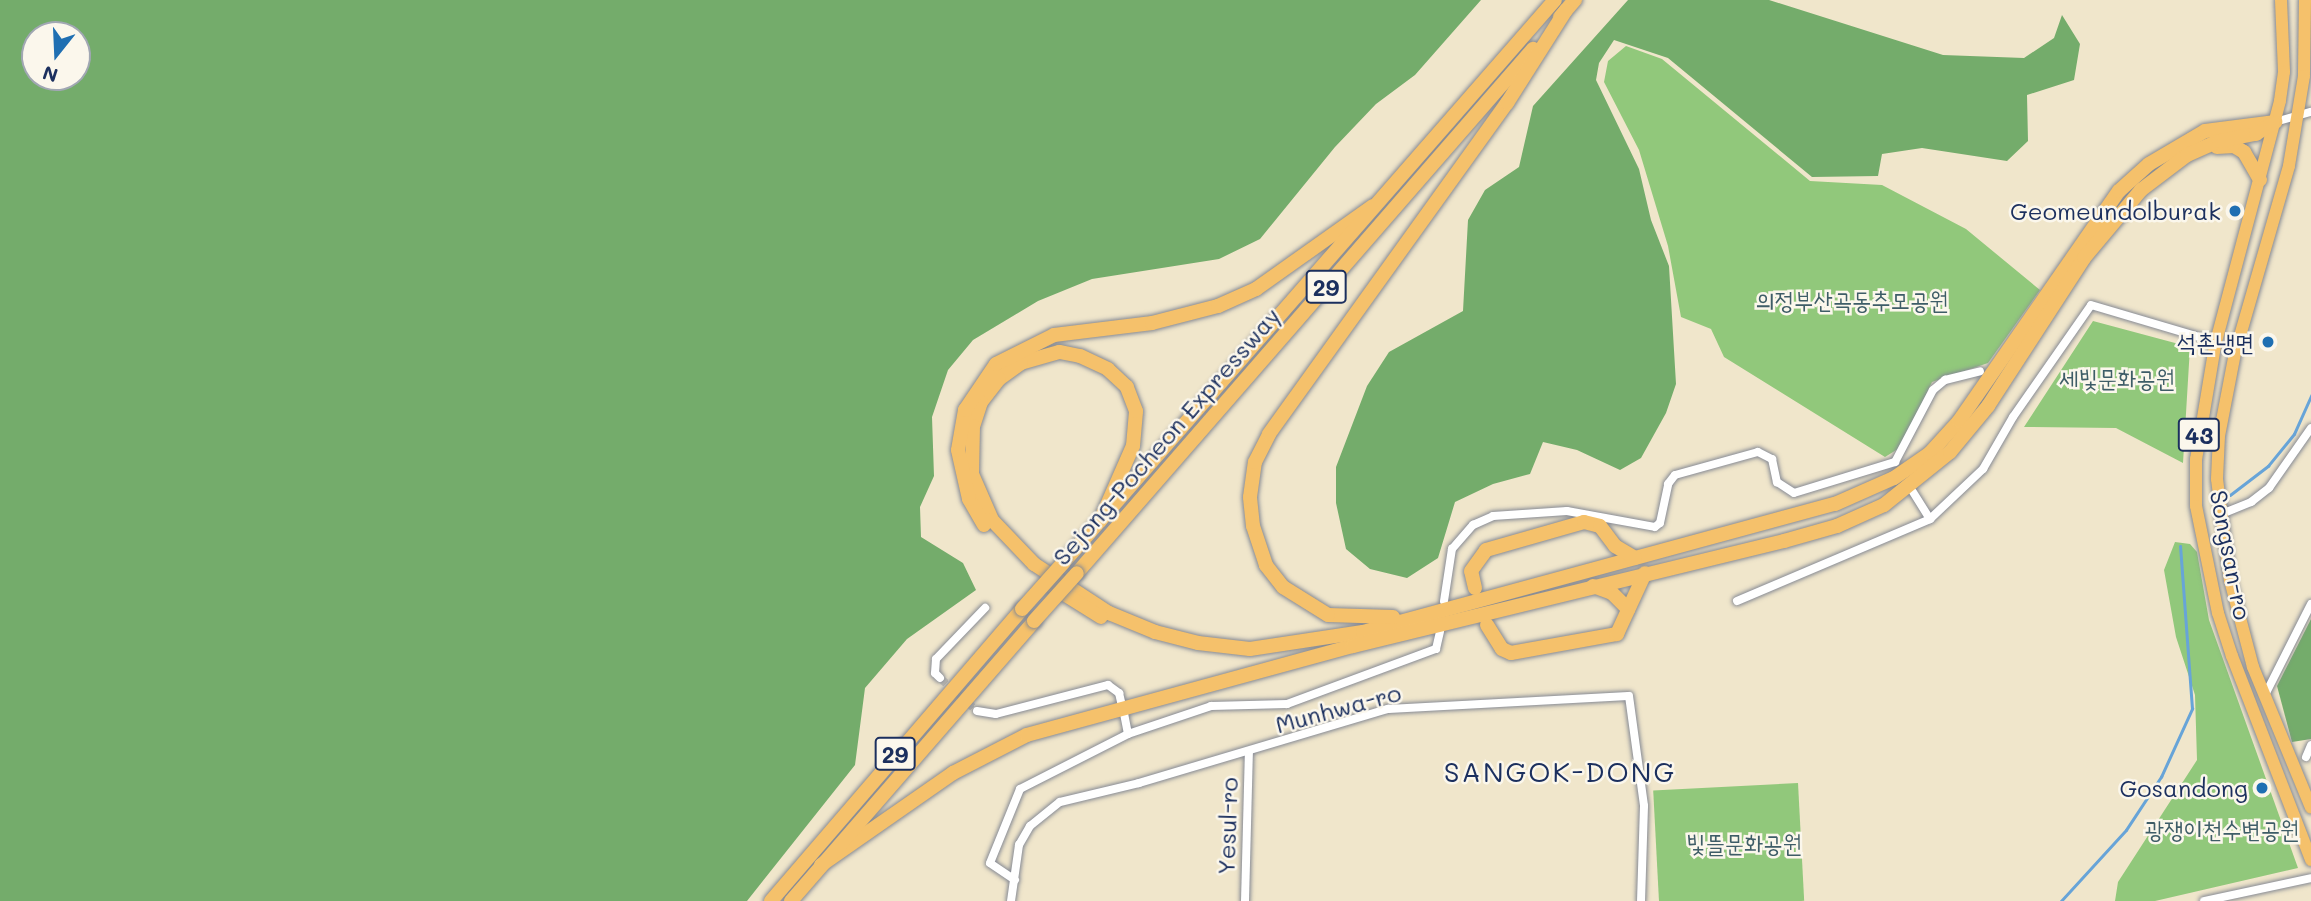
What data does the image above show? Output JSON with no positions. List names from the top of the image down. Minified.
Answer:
{"streets":{"highway":["29","Sejong-Pocheon Expressway"],"main road":["43","Songsan-ro"],"street":["Munhwa-ro","Yesul-ro"]},"crossings":[["Munhwa-ro","Yesul-ro"]],"districts":["SANGOK-DONG"],"parks":["의정부산곡동추모공원","세빛문화공원","광쟁이천수변공원","빛뜰문화공원"],"places":["Geomeundolburak","석촌냉면","Gosandong"],"north":"bottom"}
